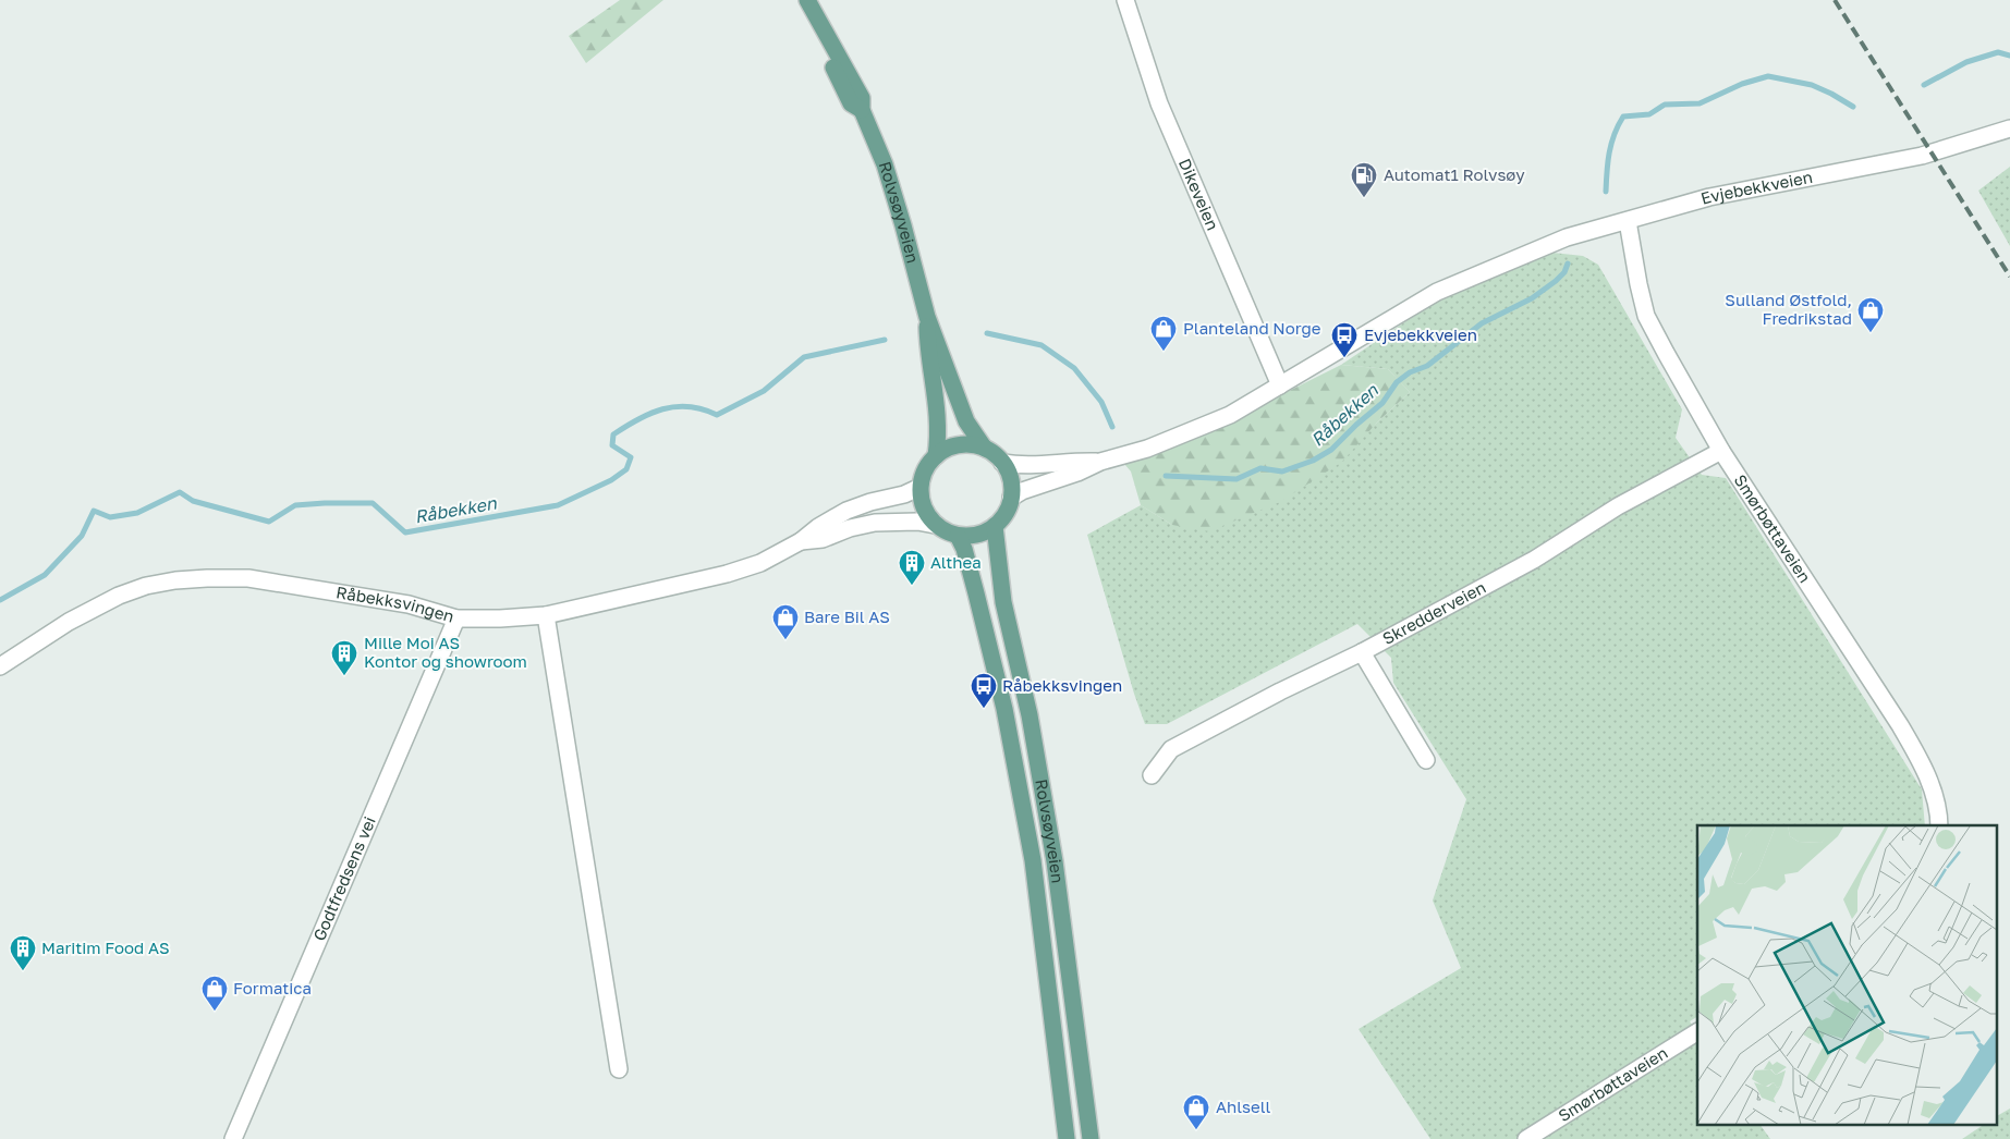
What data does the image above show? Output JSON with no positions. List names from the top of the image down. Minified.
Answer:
{"streets":{"main road":["Rolvsøyveien"],"street":["Evjebekkveien","Dikeveien","Smørbøttaveien","Råbekksvingen","Skredderveien","Godtfredsens vei"]},"crossings":[["Evjebekkveien","Dikeveien"],["Evjebekkveien","Rolvsøyveien"],["Evjebekkveien","Smørbøttaveien"],["Evjebekkveien","Råbekksvingen"],["Rolvsøyveien","Råbekksvingen"],["Smørbøttaveien","Skredderveien"],["Råbekksvingen","Godtfredsens vei"]],"water":["Råbekken"],"places":{"fuel station":["Automat1 Rolvsøy"],"shop":["Sulland Østfold, Fredrikstad","Planteland Norge","Bare Bil AS","Formatica","Ahlsell"],"bus stop":["Evjebekkveien","Råbekksvingen"],"building":["Althea","Mille Moi AS Kontor og showroom","Maritim Food AS"]}}
